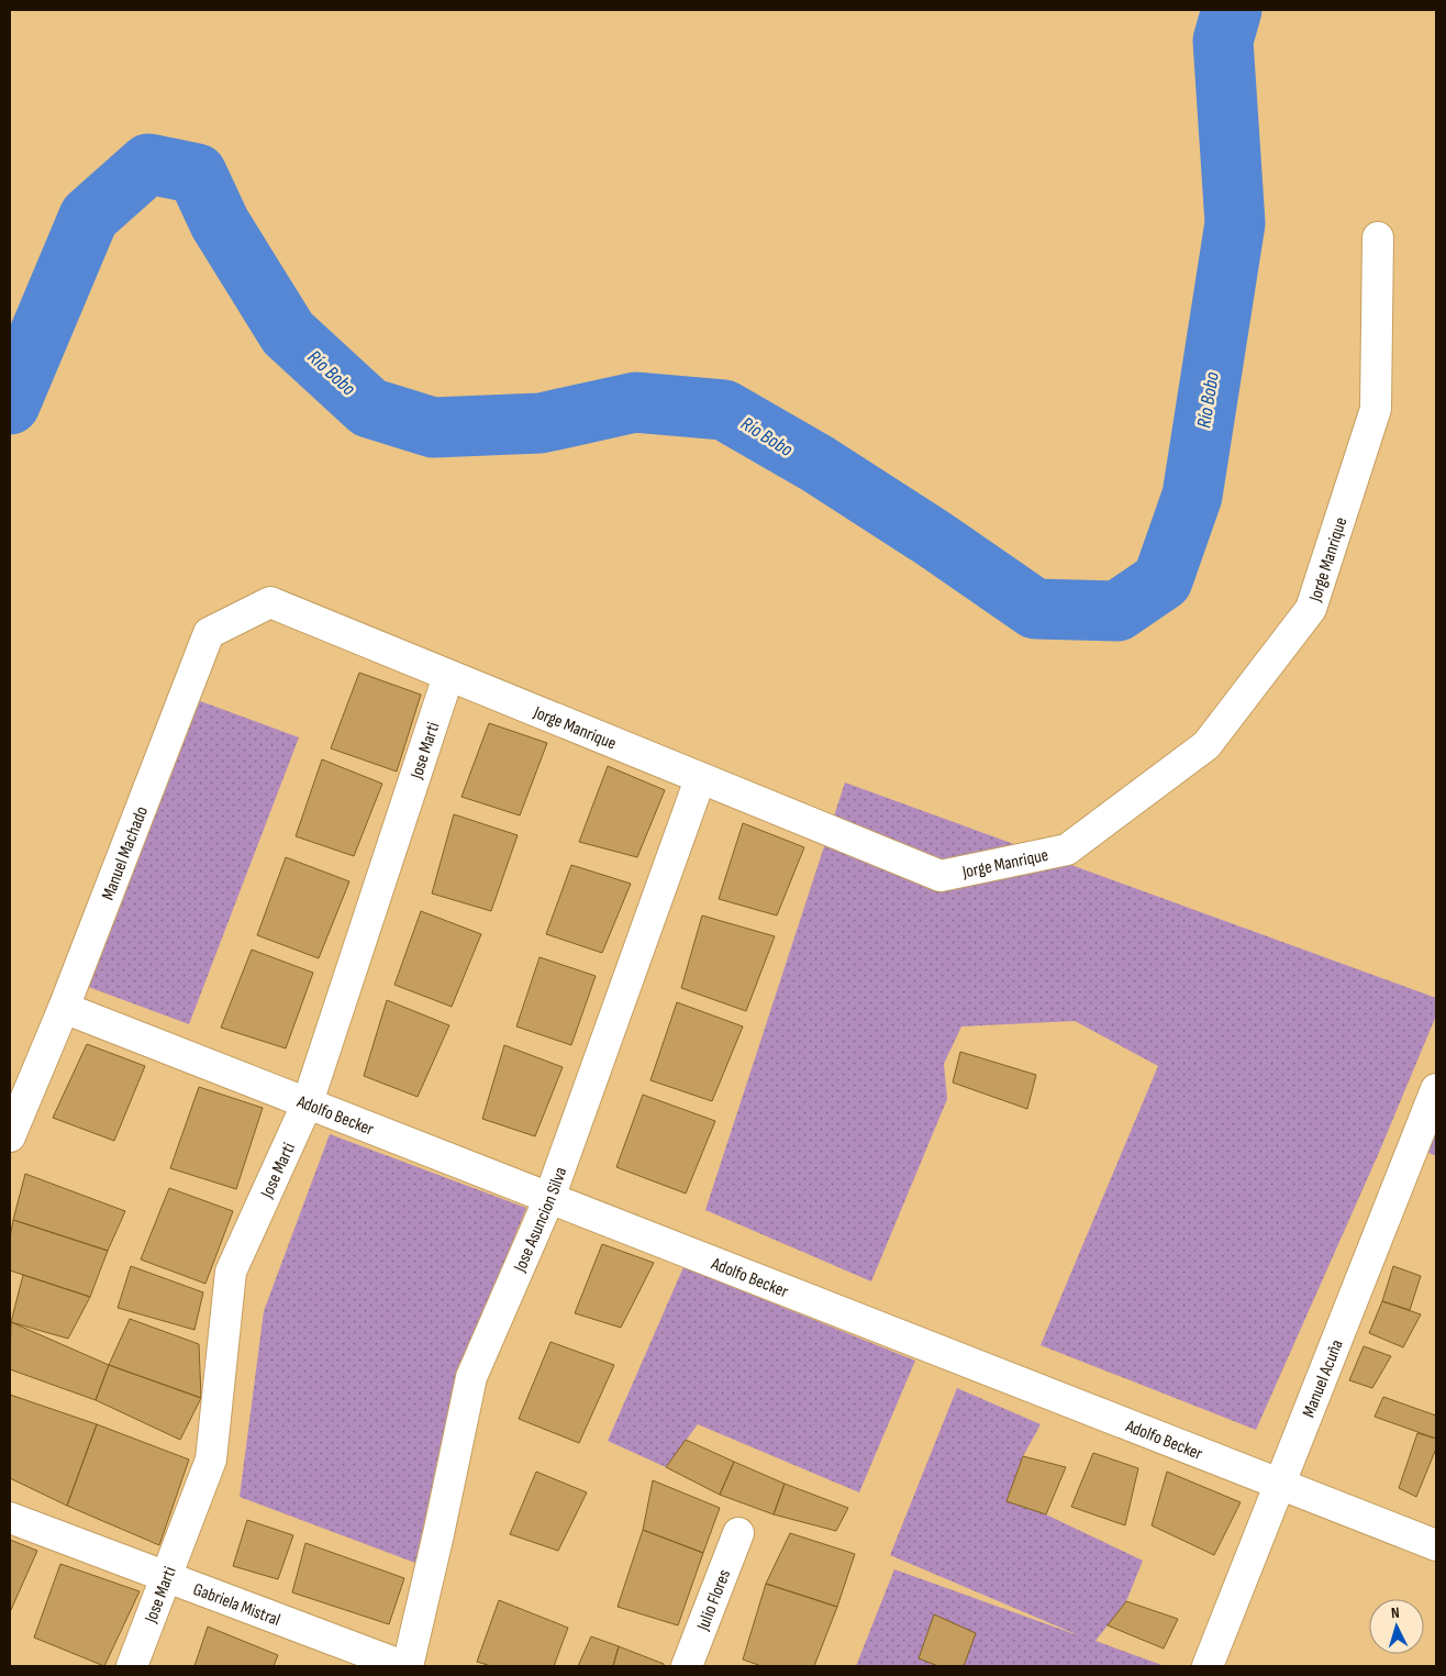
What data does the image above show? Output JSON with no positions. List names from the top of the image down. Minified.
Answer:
{"streets":{"street":["Jorge Manrique","Jose Marti","Manuel Machado","Adolfo Becker","Jose Asuncion Silva","Manuel Acuña","Julio Flores","Gabriela Mistral"]},"crossings":[["Jorge Manrique","Jose Marti"],["Jorge Manrique","Manuel Machado"],["Jorge Manrique","Jose Asuncion Silva"],["Jose Marti","Adolfo Becker"],["Jose Marti","Gabriela Mistral"],["Manuel Machado","Adolfo Becker"],["Adolfo Becker","Jose Asuncion Silva"],["Adolfo Becker","Manuel Acuña"]],"water":["Río Bobo"],"north":"top"}
